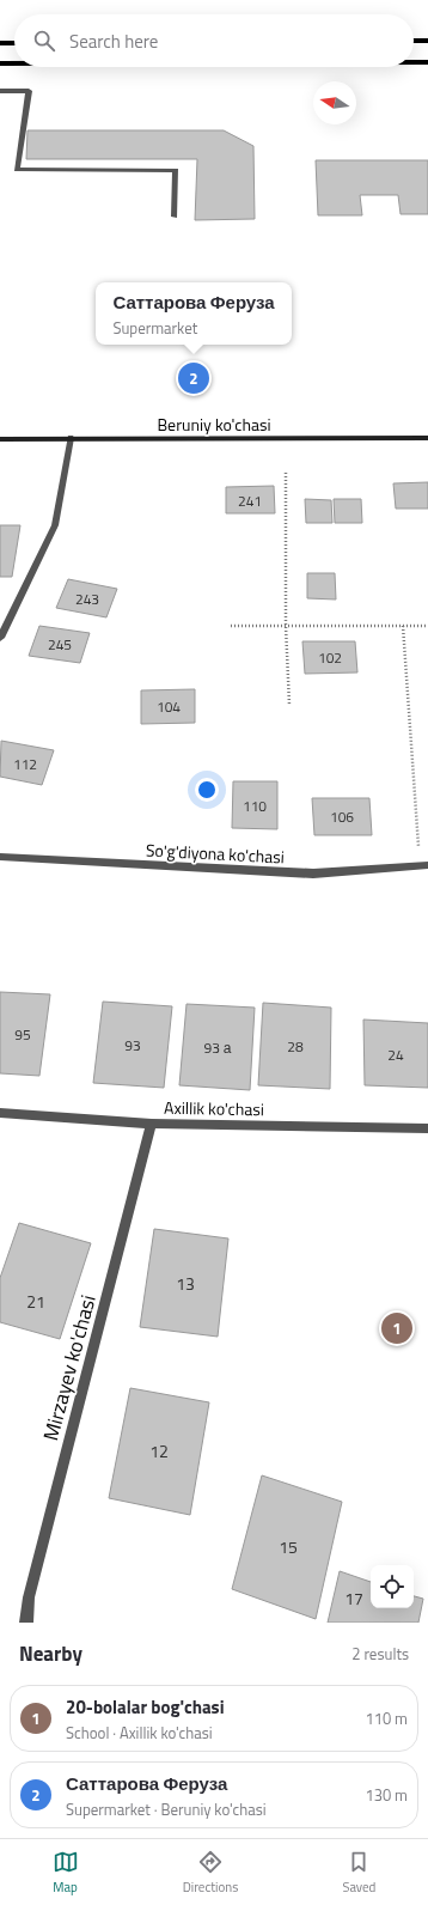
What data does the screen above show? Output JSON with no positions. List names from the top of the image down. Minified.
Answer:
{"streets":{"street":["Beruniy ko'chasi","So'g'diyona ko'chasi","Axillik ko'chasi","Mirzayev ko'chasi"]},"crossings":[["Axillik ko'chasi","Mirzayev ko'chasi"]],"house_numbers":["241","243","245","102","104","112","110","106","95","93","28","93 а","24","13","21","12","15","17"],"north":"left","page":{"search":"Search here","popup":["Саттарова Феруза","Supermarket"],"pins":["2","1"],"heading":["Nearby","2 results"],"list":[{"mark":"1","name":"20-bolalar bog'chasi","note":"School · Axillik ko'chasi","value":"110 m"},{"mark":"2","name":"Саттарова Феруза","note":"Supermarket · Beruniy ko'chasi","value":"130 m"}],"nav":["Map","Directions","Saved"]}}
